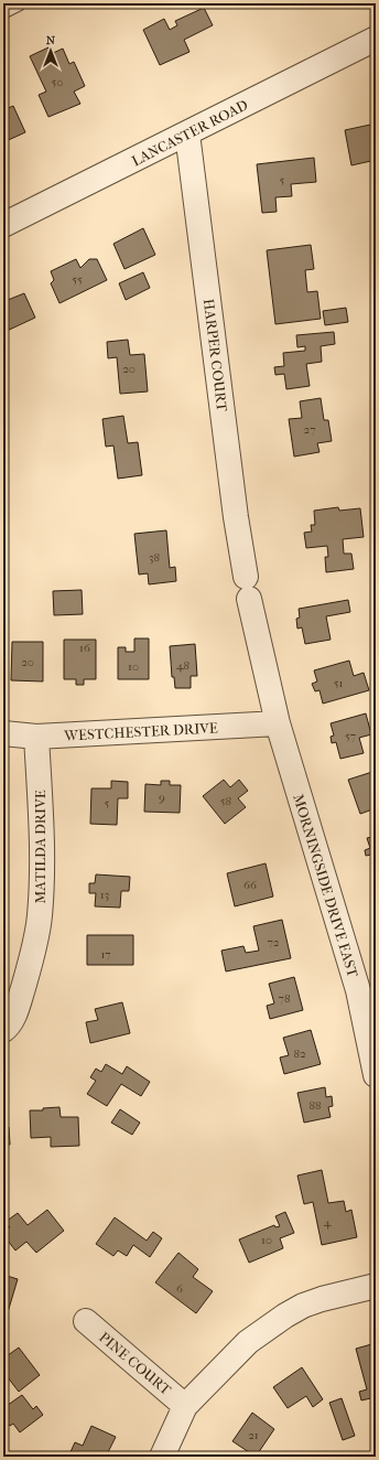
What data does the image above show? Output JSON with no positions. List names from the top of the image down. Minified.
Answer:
{"streets":{"street":["LANCASTER ROAD","HARPER COURT","WESTCHESTER DRIVE","MATILDA DRIVE","MORNINGSIDE DRIVE EAST","PINE COURT"]},"crossings":[["LANCASTER ROAD","HARPER COURT"],["HARPER COURT","WESTCHESTER DRIVE"],["HARPER COURT","MORNINGSIDE DRIVE EAST"],["WESTCHESTER DRIVE","MATILDA DRIVE"],["WESTCHESTER DRIVE","MORNINGSIDE DRIVE EAST"]],"house_numbers":["50","5","55","20","27","38","16","20","48","10","51","57","9","58","5","66","13","72","17","78","82","88","4","10","6","21"],"north":"top"}
